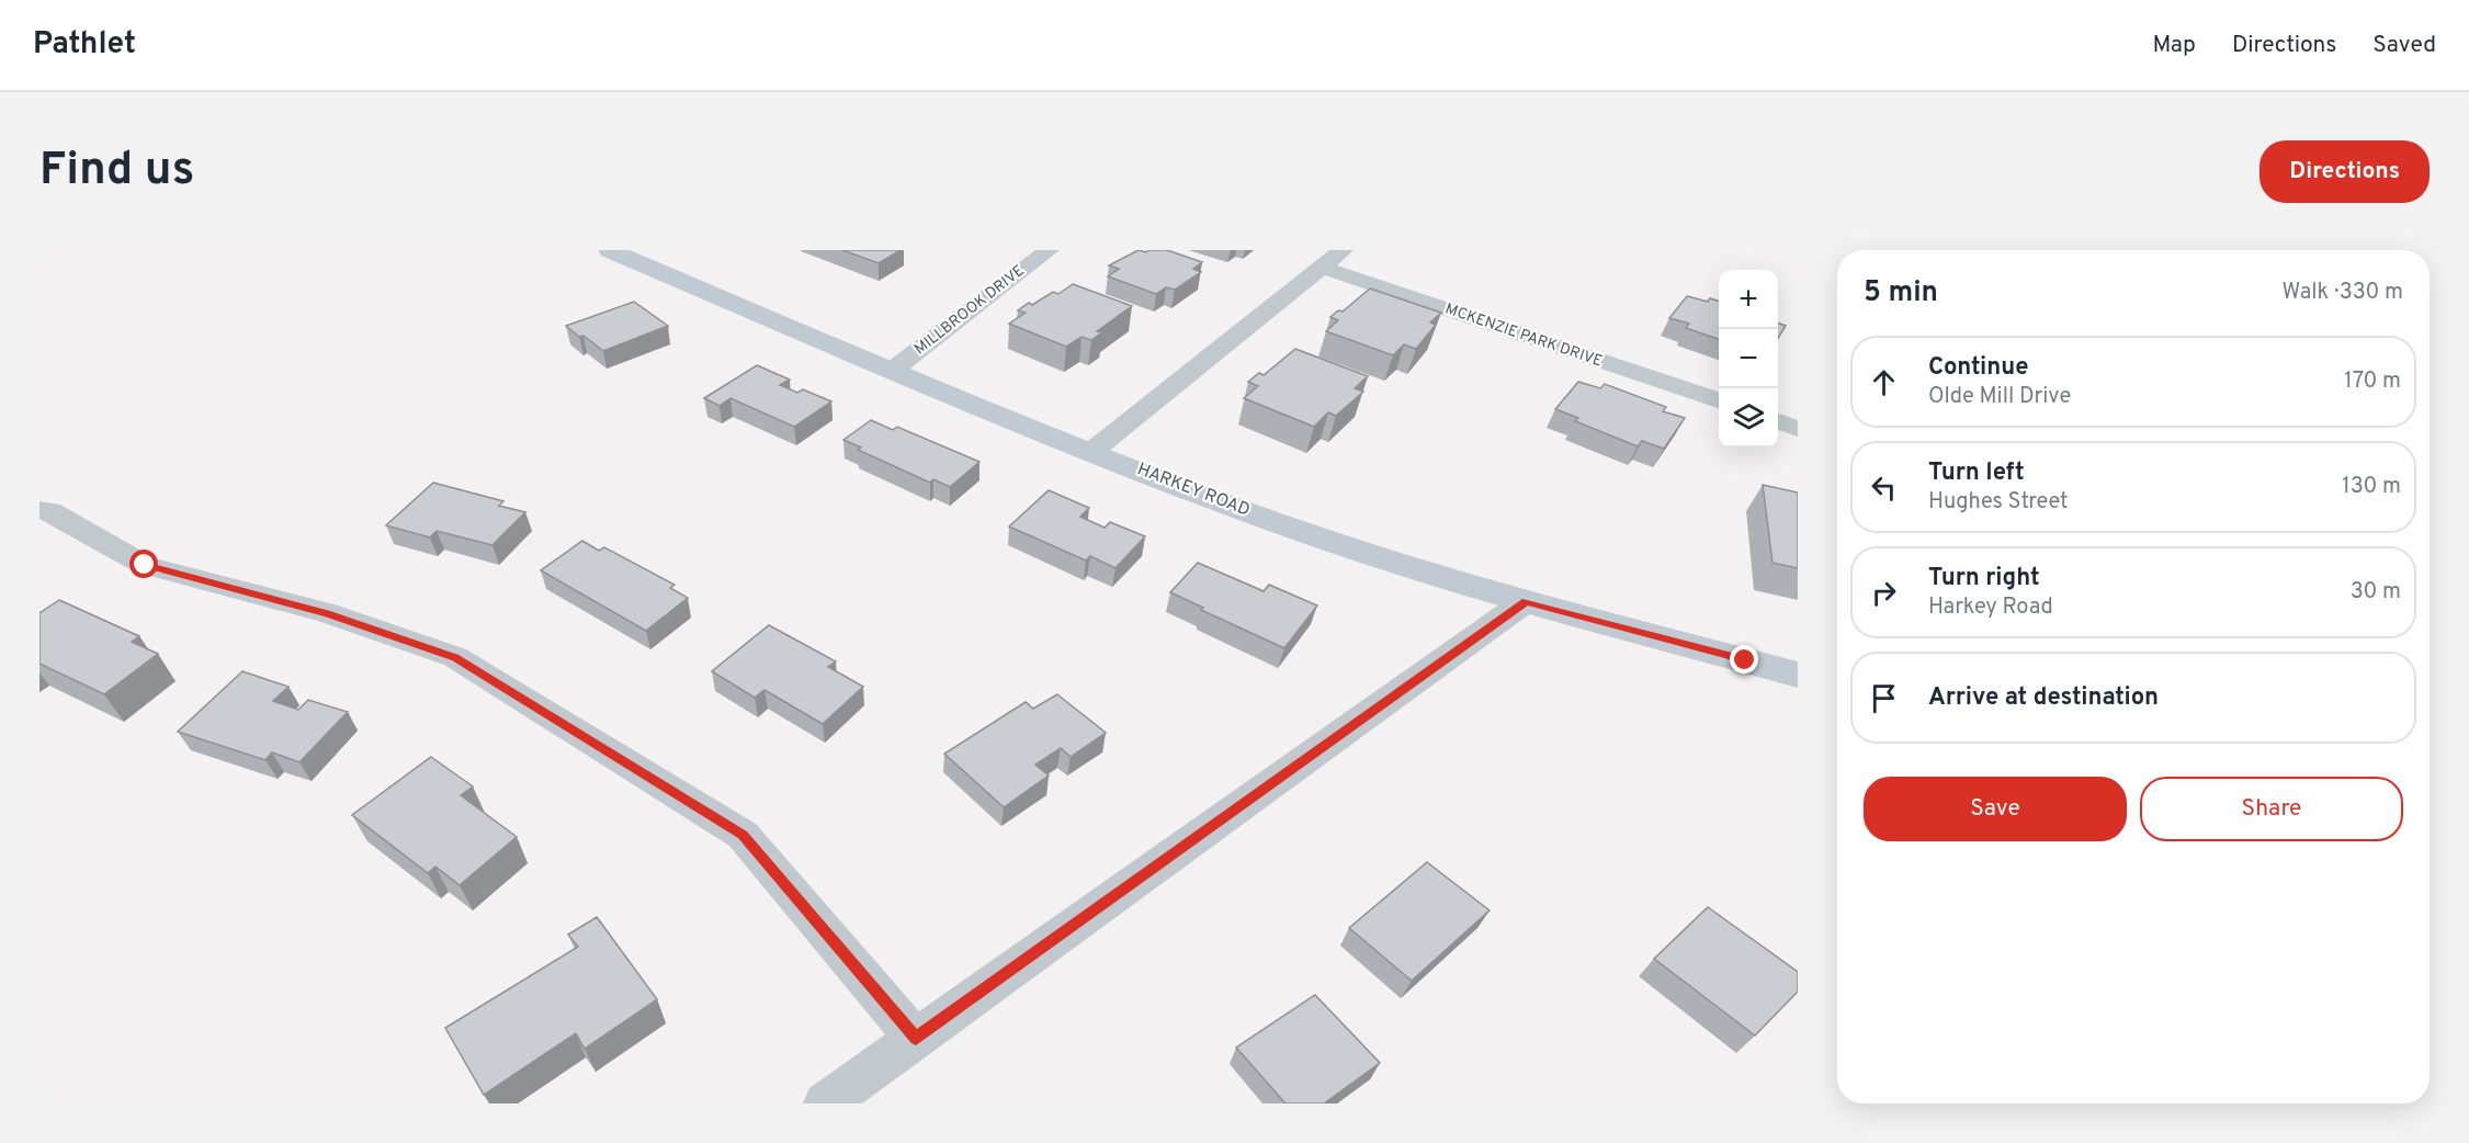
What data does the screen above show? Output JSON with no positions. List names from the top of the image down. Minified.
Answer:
{"streets":{"street":["MILLBROOK DRIVE","MCKENZIE PARK DRIVE","HARKEY ROAD"]},"crossings":[["MILLBROOK DRIVE","HARKEY ROAD"]],"page":{"header":"Pathlet","nav":["Map","Directions","Saved"],"buttons":["Directions",["Save","Share"]],"title":"Find us","heading":["5 min","Walk · 330 m"],"map_buttons":["+","−"],"list":[["Continue","Olde Mill Drive","170 m"],["Turn left","Hughes Street","130 m"],["Turn right","Harkey Road","30 m"],"Arrive at destination"]}}
